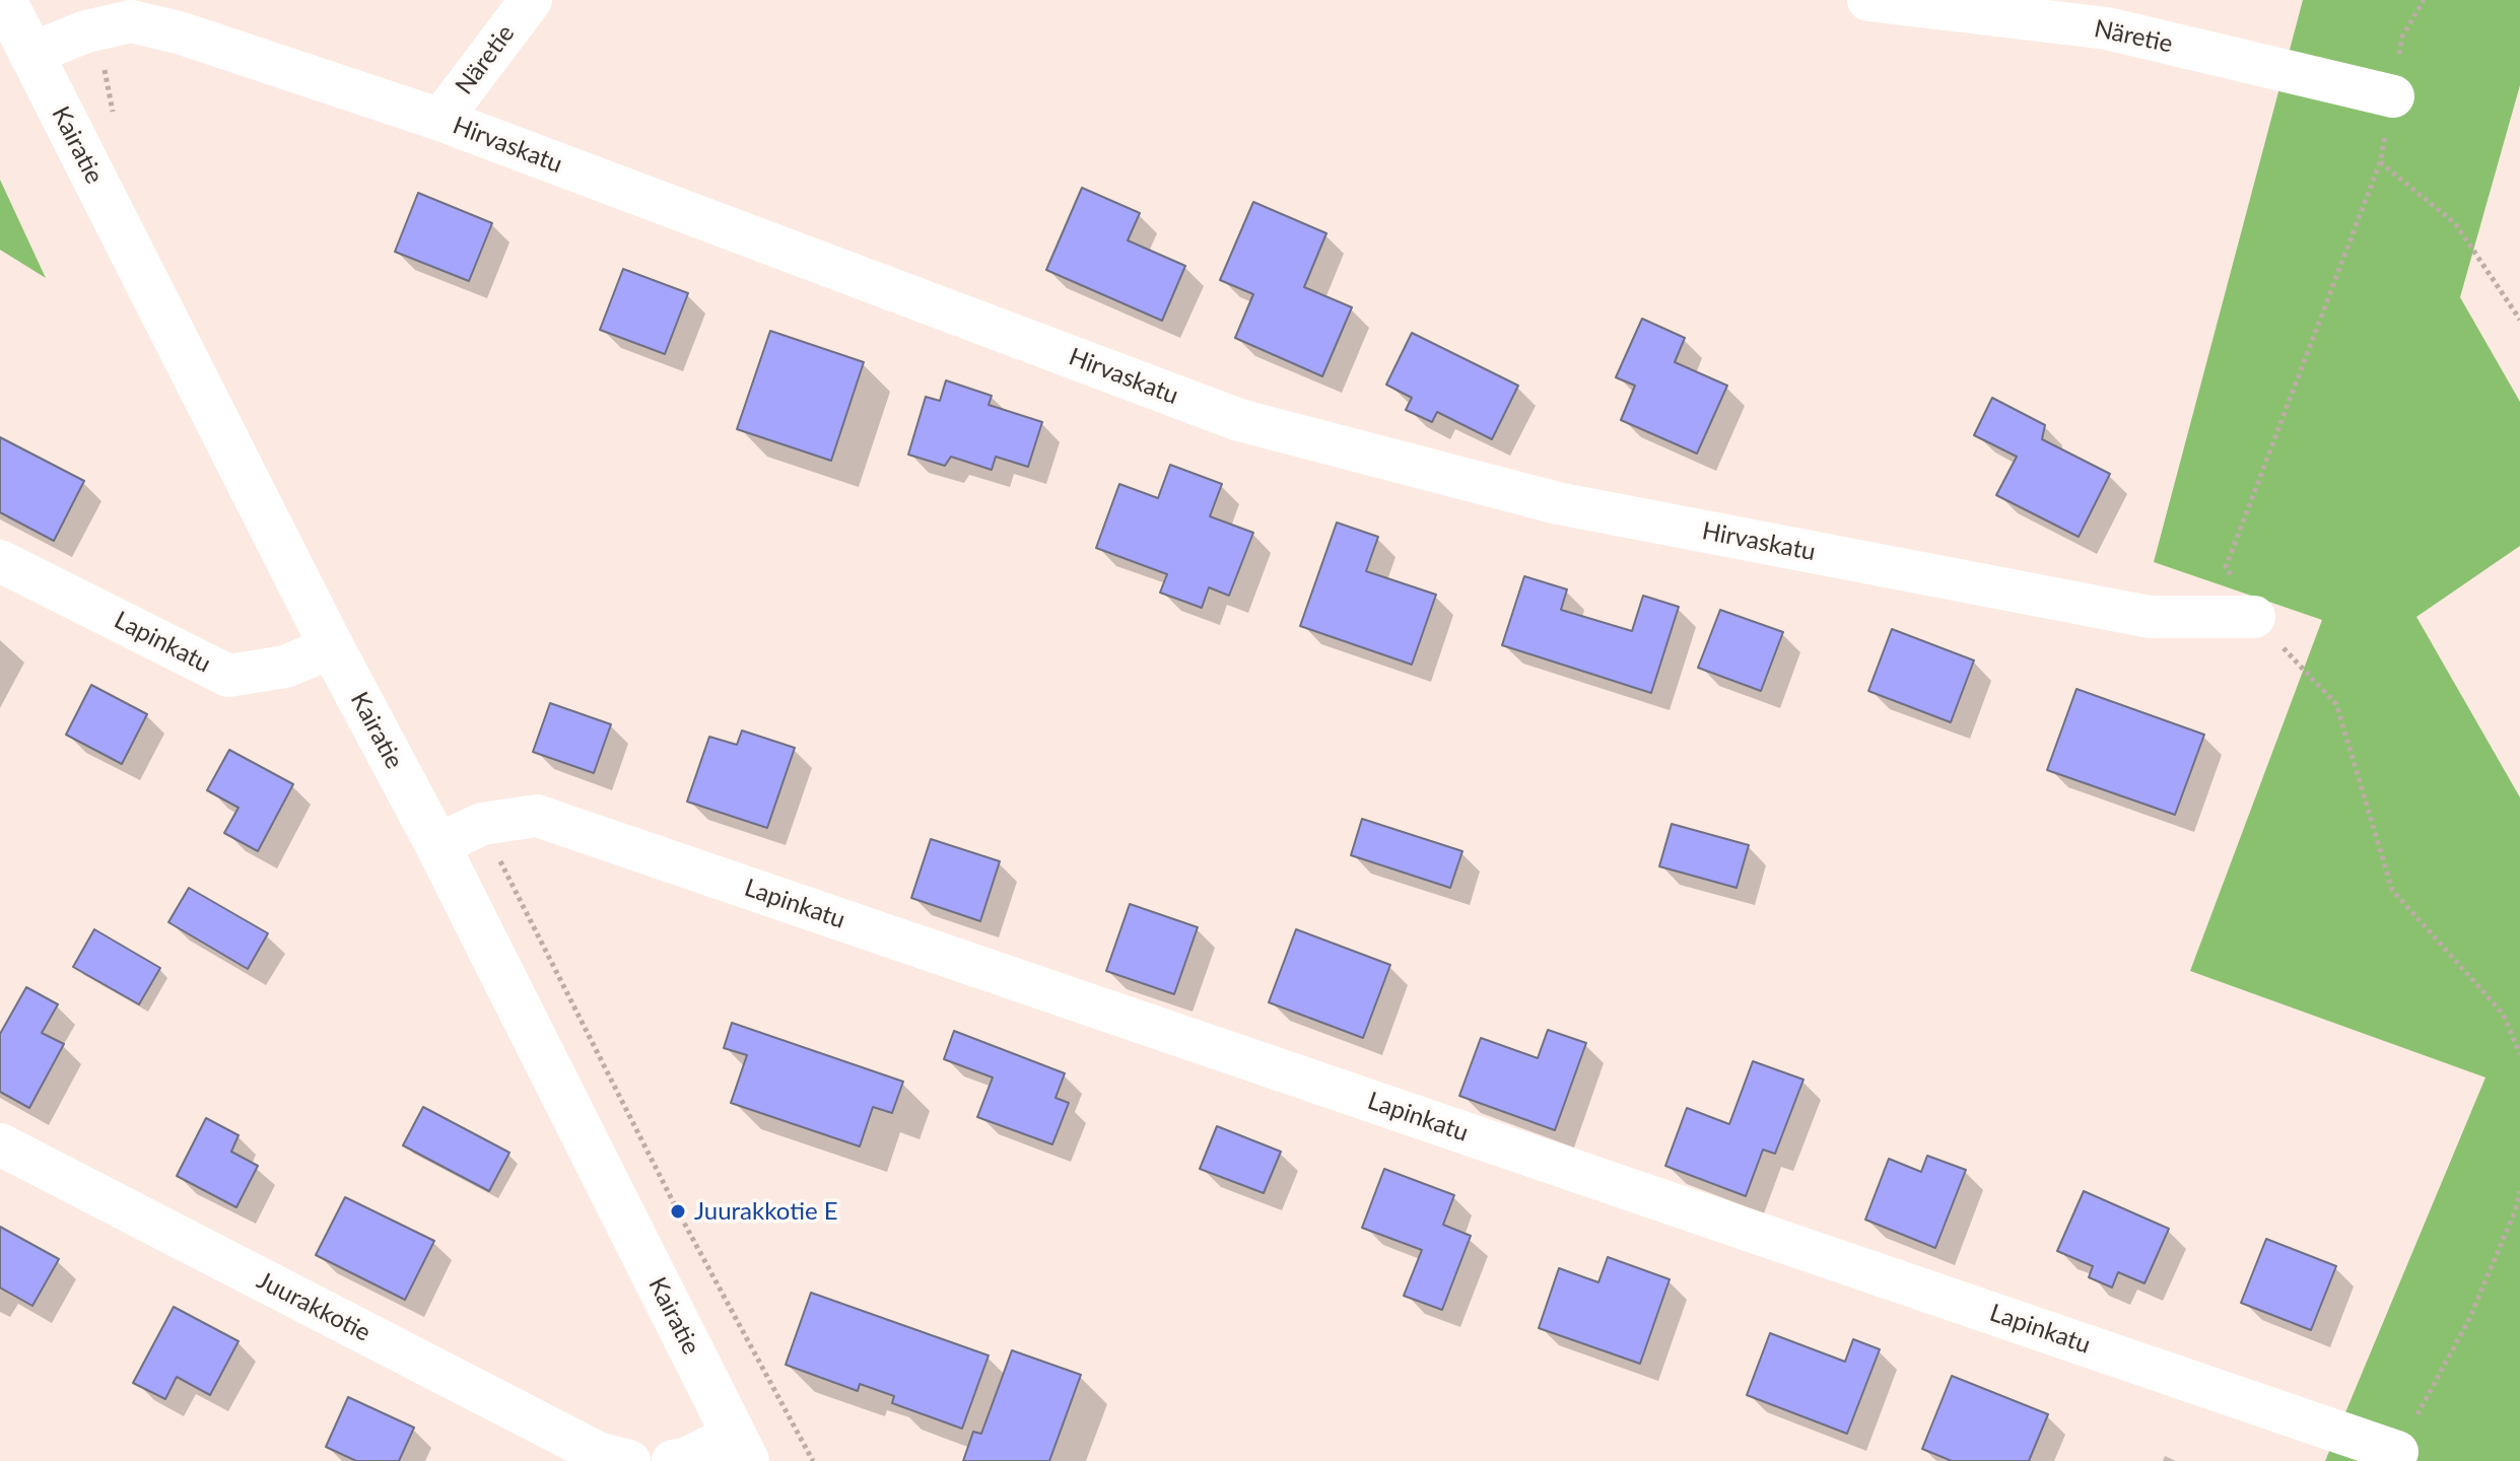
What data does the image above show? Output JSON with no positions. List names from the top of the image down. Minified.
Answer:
{"streets":{"main road":["Kairatie"],"street":["Näretie","Hirvaskatu","Lapinkatu","Juurakkotie"]},"crossings":[["Näretie","Hirvaskatu"],["Kairatie","Hirvaskatu"],["Kairatie","Lapinkatu"]],"places":["Juurakkotie E"]}
